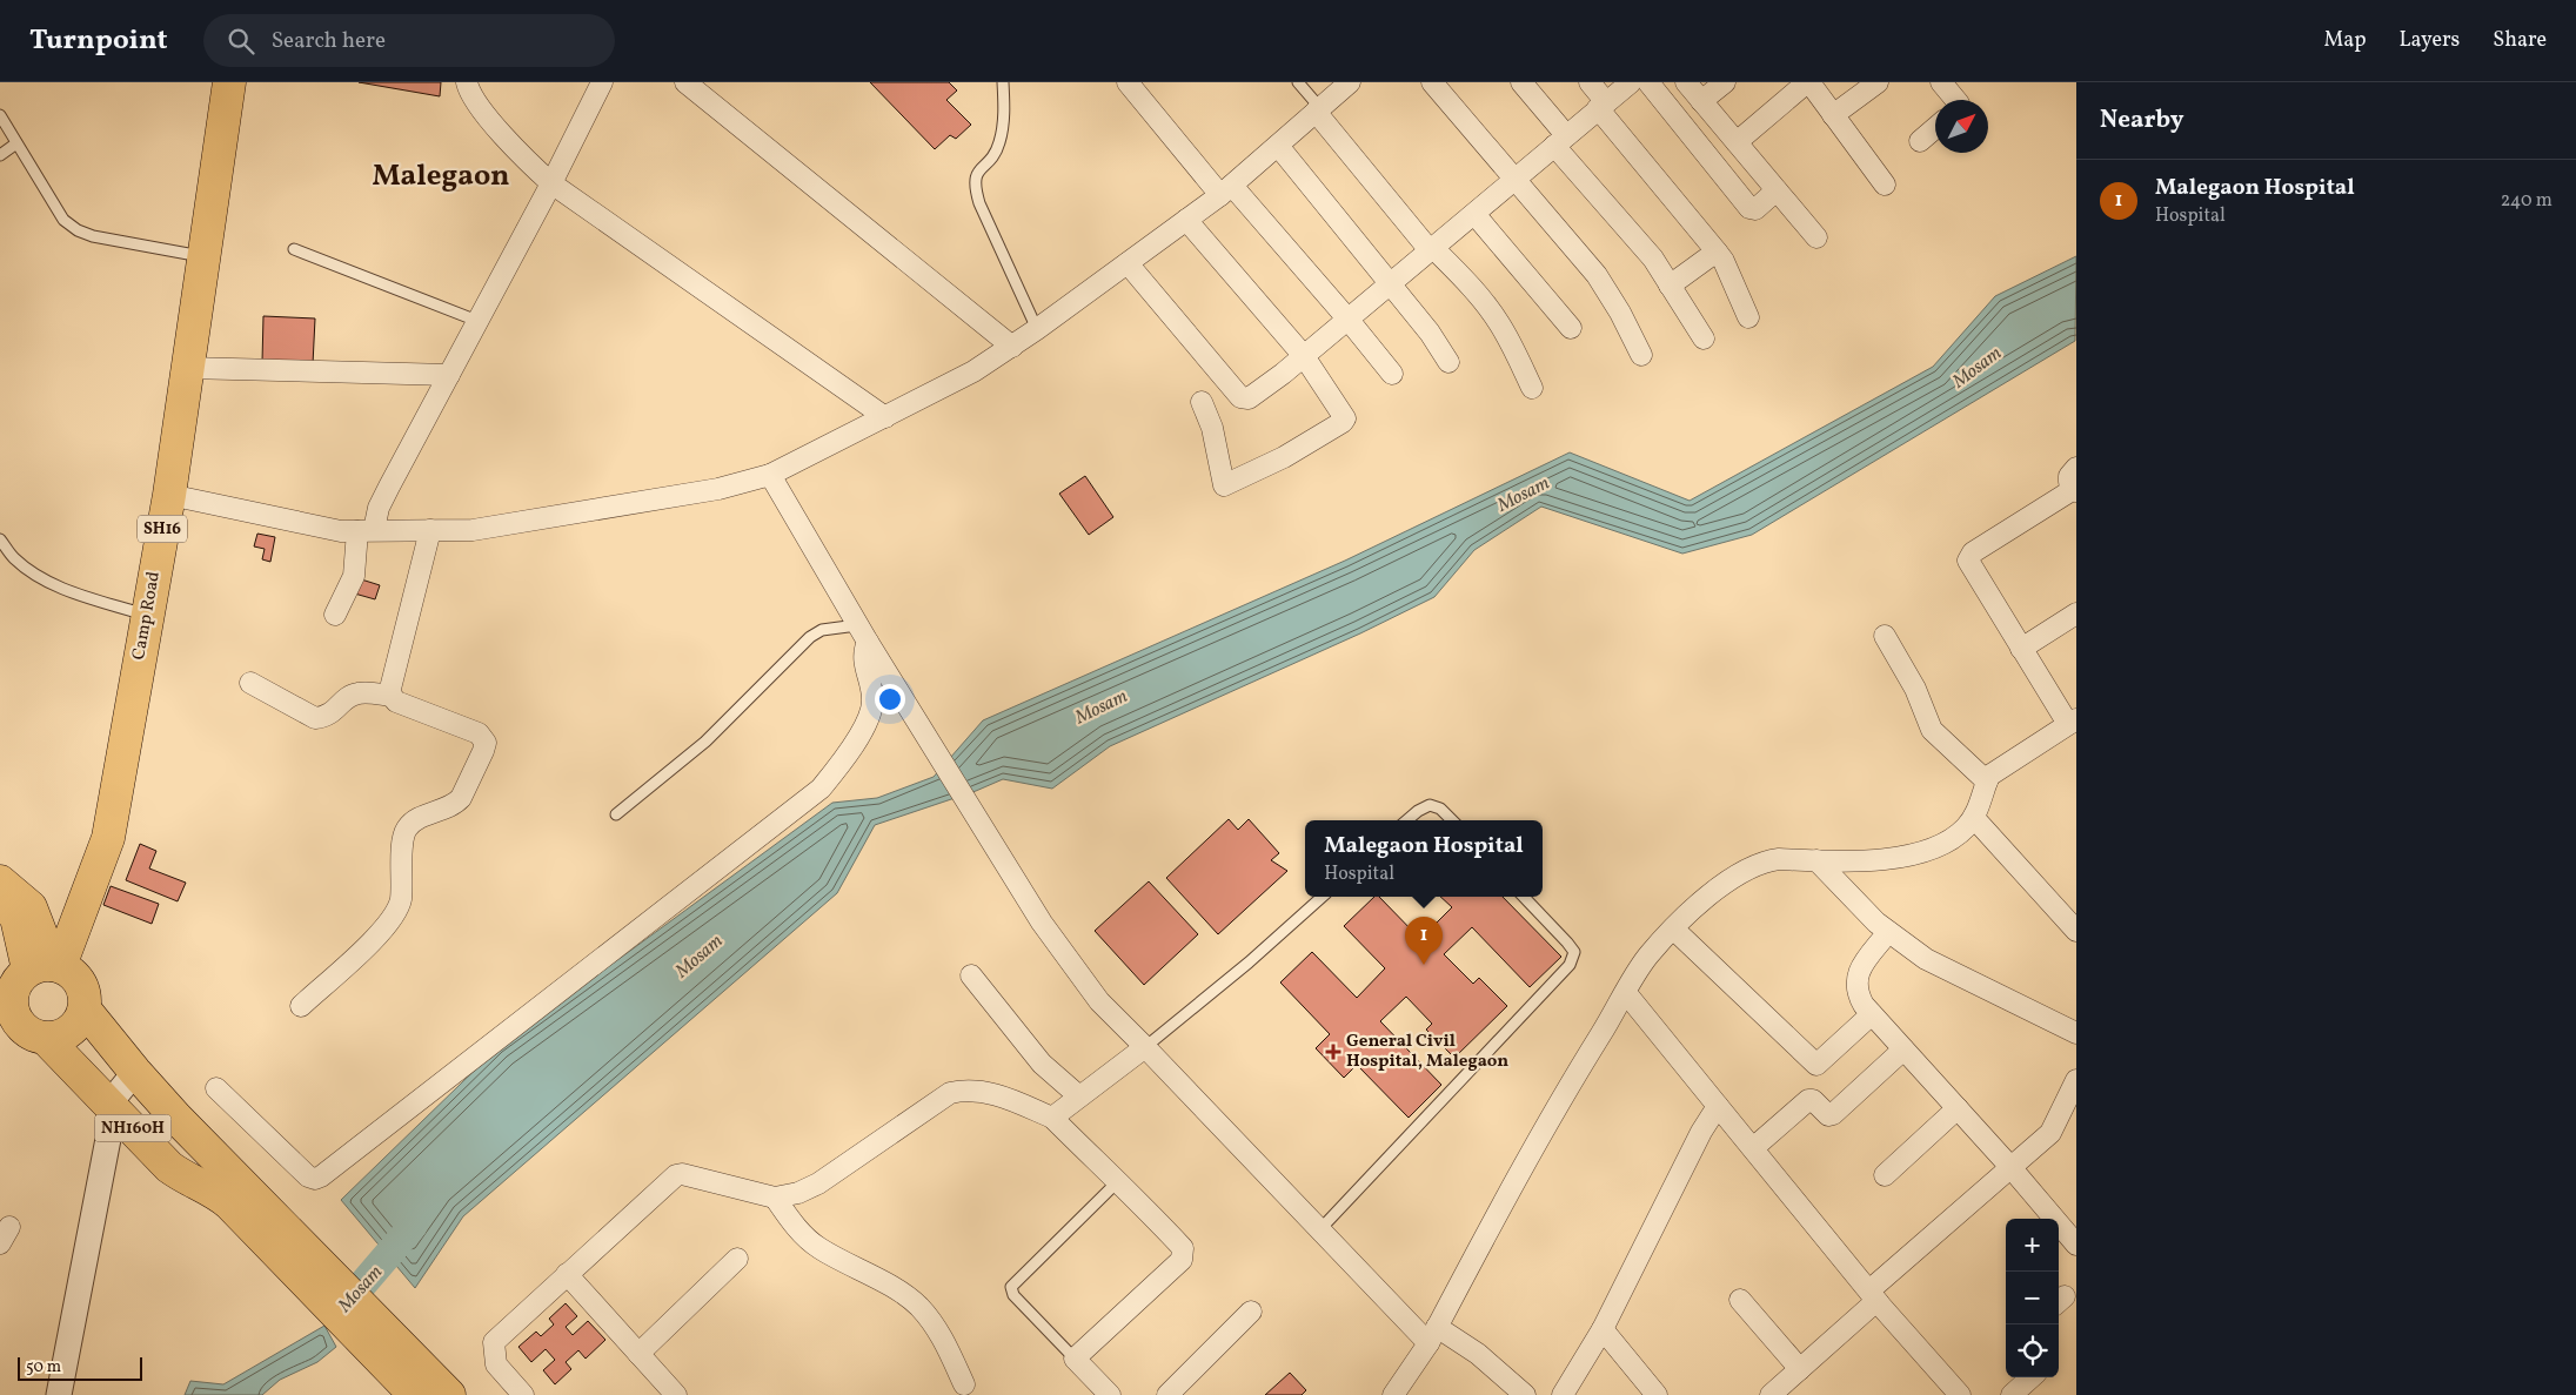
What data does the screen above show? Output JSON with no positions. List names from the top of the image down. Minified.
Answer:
{"streets":{"main road":["SH16","Camp Road","NH160H"]},"crossings":[["Camp Road","NH160H"]],"districts":["Malegaon"],"water":["Mosam"],"places":{"health":["General Civil Hospital, Malegaon"]},"scale_bar":"50 m","north":"top right","page":{"header":"Turnpoint","search":"Search here","nav":["Map","Layers","Share"],"heading":"Nearby","list":[{"mark":"1","name":"Malegaon Hospital","note":"Hospital","value":"240 m"}],"popup":["Malegaon Hospital","Hospital"],"pins":"1","map_buttons":["+","−"],"scale":"50 m"}}
